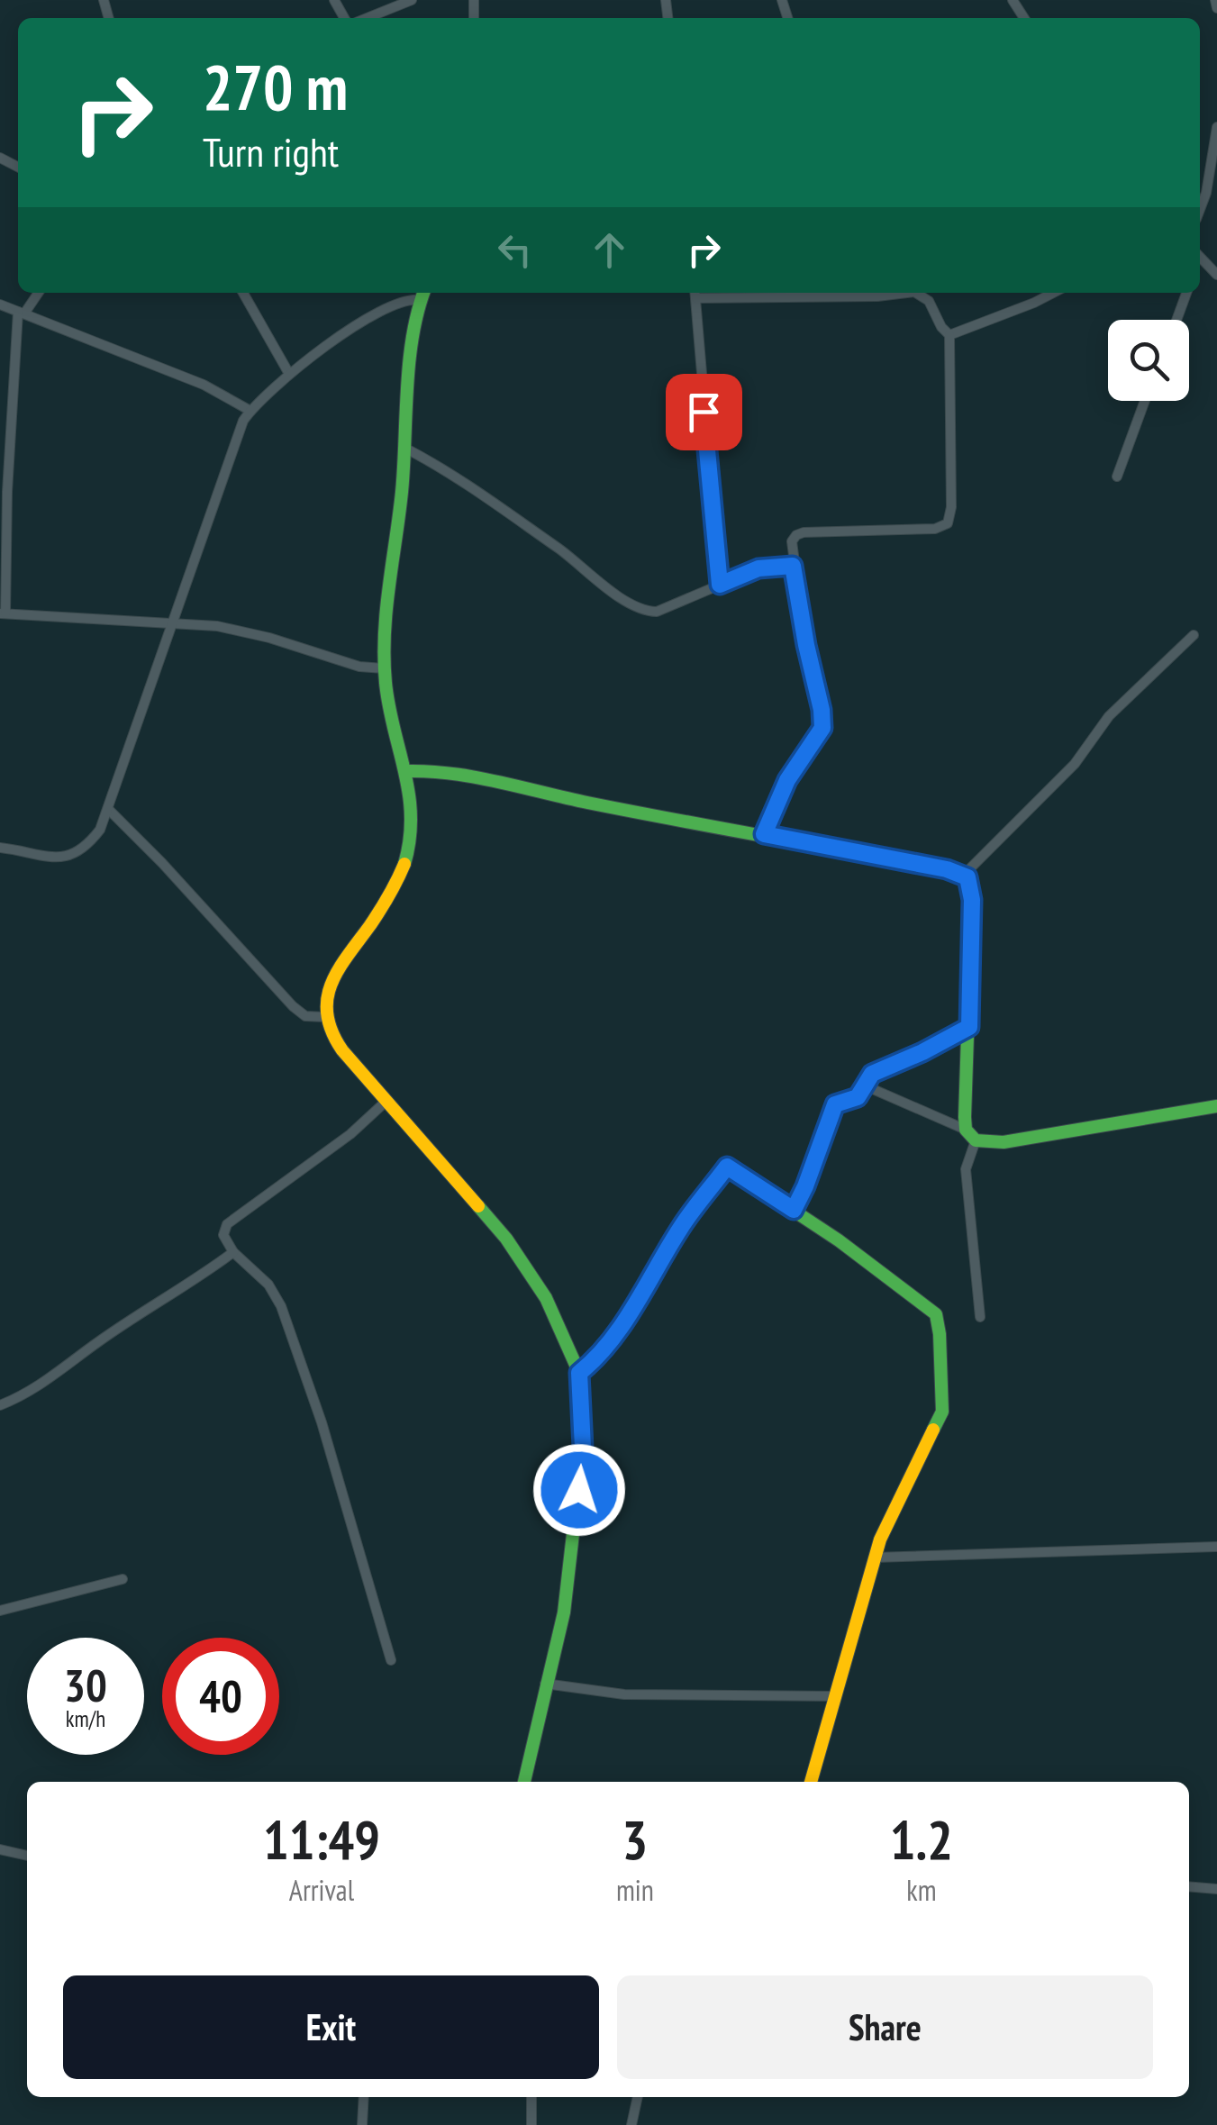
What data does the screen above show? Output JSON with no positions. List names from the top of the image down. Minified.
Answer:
{"page":{"turn":["270 m","Turn right"],"speed":"30 km/h","limit":"40","eta":["11:49","Arrival","3","min","1.2","km"],"buttons":["Exit","Share"]}}
